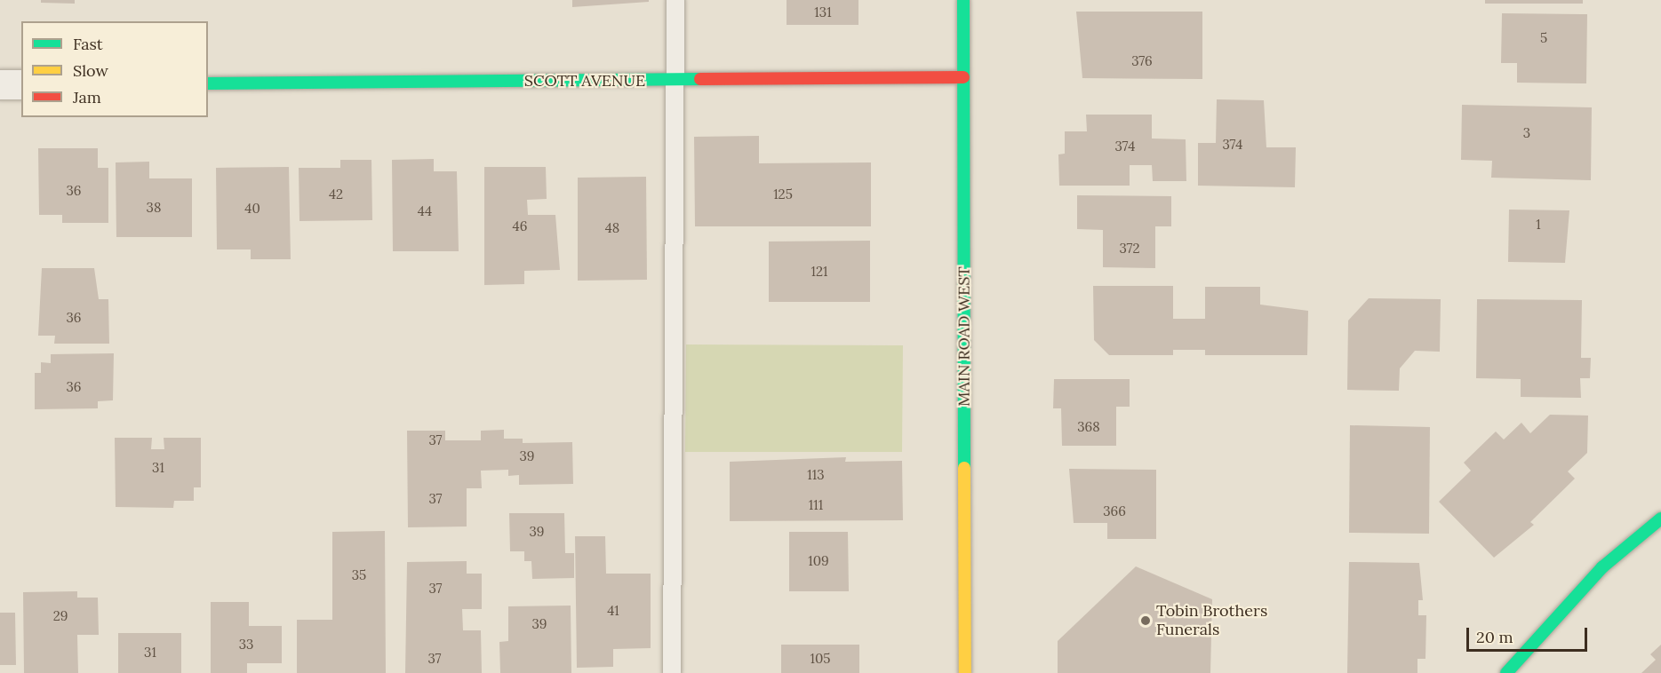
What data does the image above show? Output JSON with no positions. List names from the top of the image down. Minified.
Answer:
{"streets":{"street":["SCOTT AVENUE","MAIN ROAD WEST"]},"crossings":[["SCOTT AVENUE","MAIN ROAD WEST"]],"places":["Tobin Brothers Funerals"],"house_numbers":["131","5","376","3","374","374","36","42","125","38","40","44","1","46","48","372","121","36","36","368","37","39","31","113","37","111","366","39","109","35","37","41","29","39","33","31","37","105"],"legend":["Fast","Slow","Jam"],"scale_bar":"20 m"}
